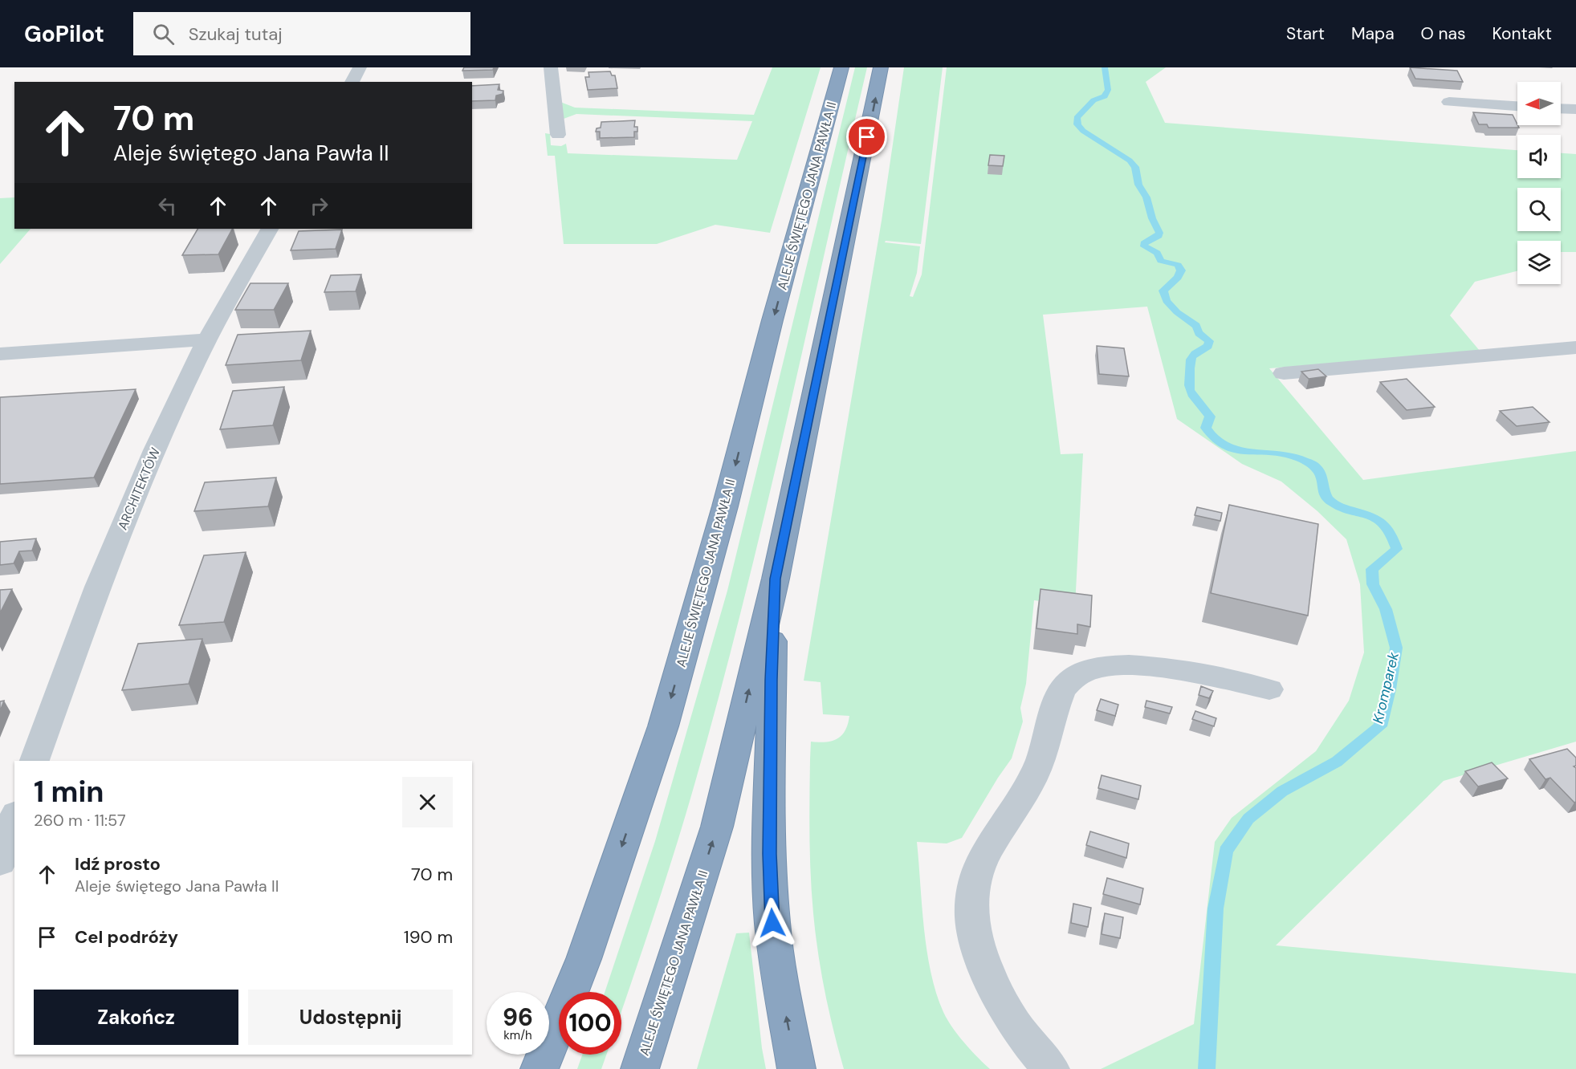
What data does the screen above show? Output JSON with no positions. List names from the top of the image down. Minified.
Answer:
{"streets":{"highway":["ALEJE ŚWIĘTEGO JANA PAWŁA II"],"street":["ARCHITEKTÓW"]},"water":["Kromparek"],"north":"left","page":{"header":"GoPilot","search":"Szukaj tutaj","nav":["Start","Mapa","O nas","Kontakt"],"turn":["70 m","Aleje świętego Jana Pawła II"],"heading":["1 min","260 m · 11:57"],"list":[{"name":"Idź prosto","note":"Aleje świętego Jana Pawła II","value":"70 m"},{"name":"Cel podróży","value":"190 m"}],"buttons":["Zakończ","Udostępnij"],"speed":"96 km/h","limit":"100"}}
